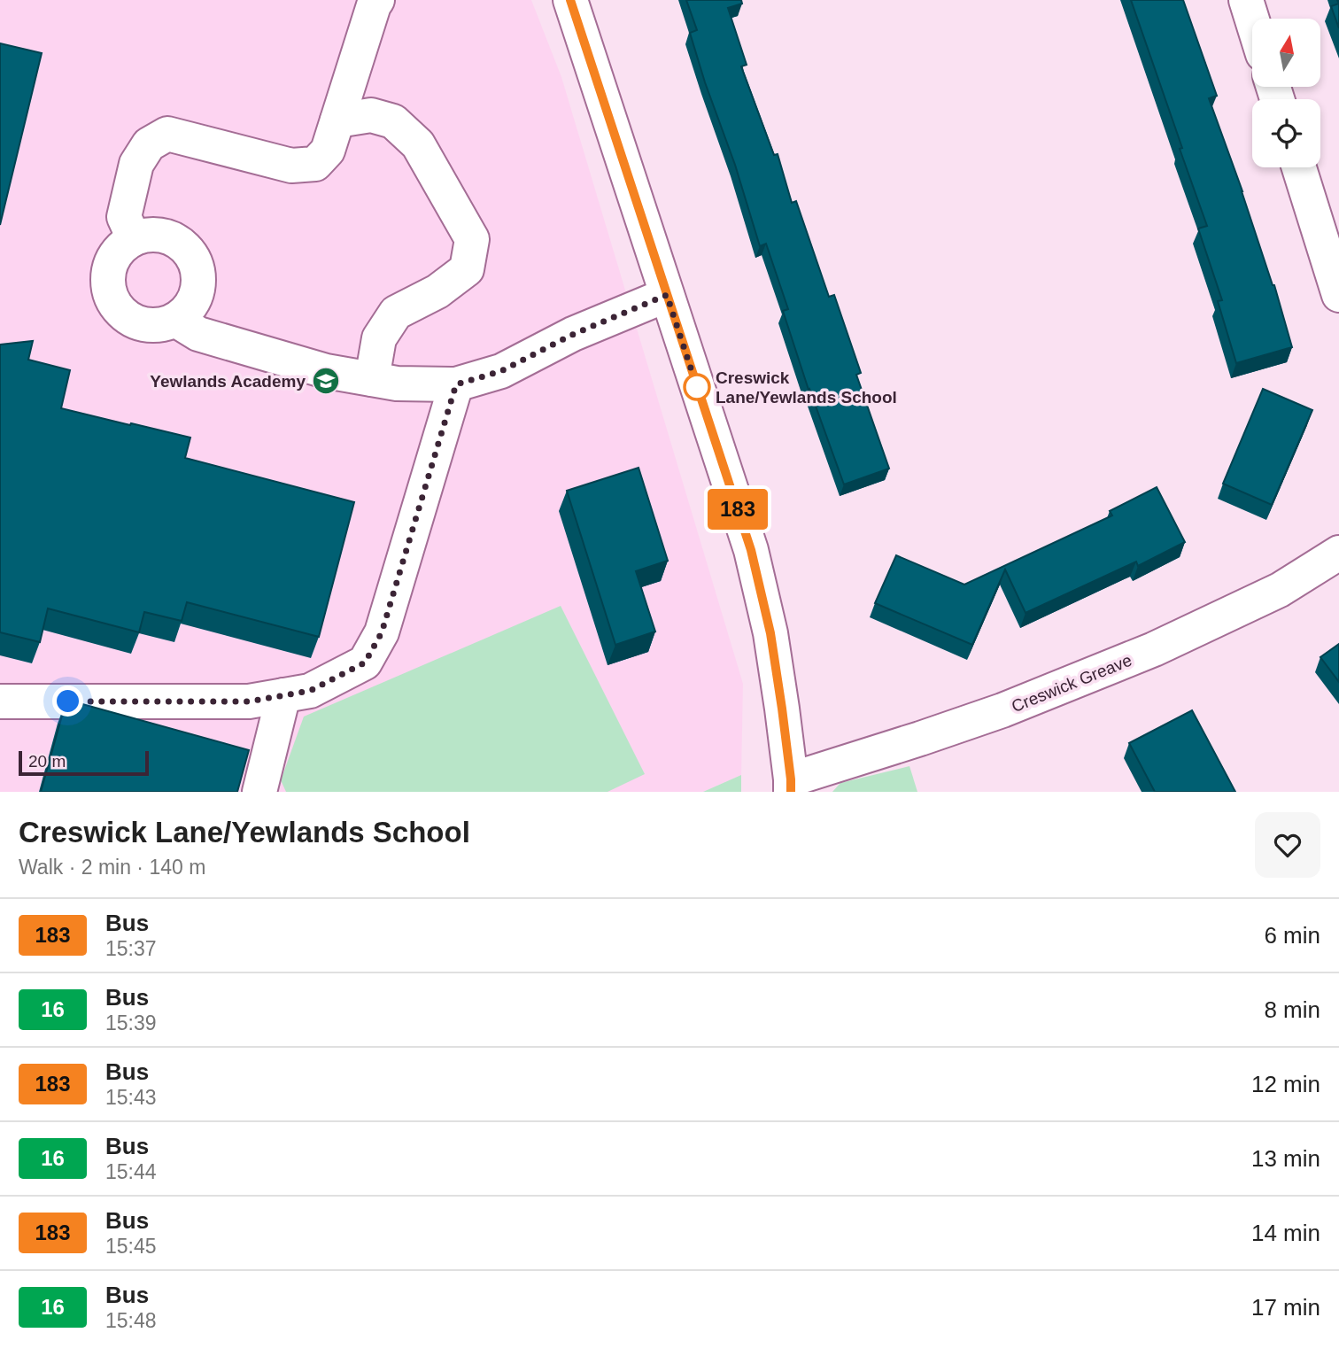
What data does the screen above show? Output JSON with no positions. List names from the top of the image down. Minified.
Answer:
{"streets":{"street":["Creswick Greave"]},"places":{"school or university":["Yewlands Academy"],"other":["Creswick Lane/Yewlands School"]},"lines":["bus line 183"],"scale_bar":"20 m","north":"top","page":{"on_map":"183","scale":"20 m","heading":["Creswick Lane/Yewlands School","Walk · 2 min · 140 m"],"list":[{"mark":"183","name":"Bus","note":"15:37","value":"6 min"},{"mark":"16","name":"Bus","note":"15:39","value":"8 min"},{"mark":"183","name":"Bus","note":"15:43","value":"12 min"},{"mark":"16","name":"Bus","note":"15:44","value":"13 min"},{"mark":"183","name":"Bus","note":"15:45","value":"14 min"},{"mark":"16","name":"Bus","note":"15:48","value":"17 min"}]}}
